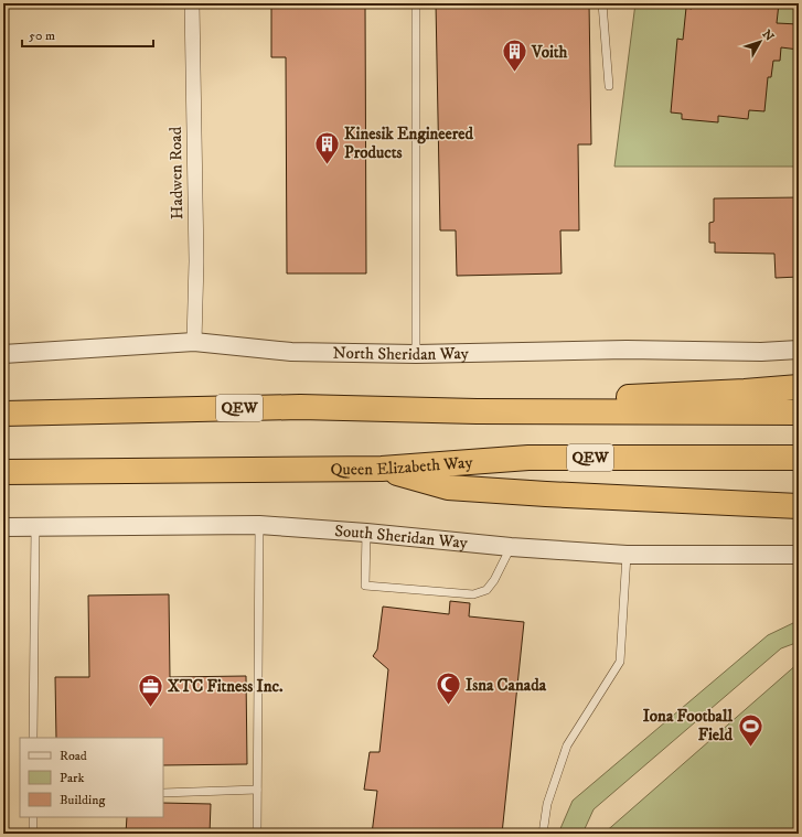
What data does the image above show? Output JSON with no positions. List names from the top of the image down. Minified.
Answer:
{"streets":{"highway":["QEW","Queen Elizabeth Way"],"street":["Hadwen Road","North Sheridan Way","South Sheridan Way"]},"crossings":[["Hadwen Road","North Sheridan Way"]],"places":{"building":["Voith","Kinesik Engineered Products"],"mosque":["Isna Canada"],"office":["XTC Fitness Inc."],"sports":["Iona Football Field"]},"legend":["Road","Park","Building"],"scale_bar":"50 m","north":"top right"}
